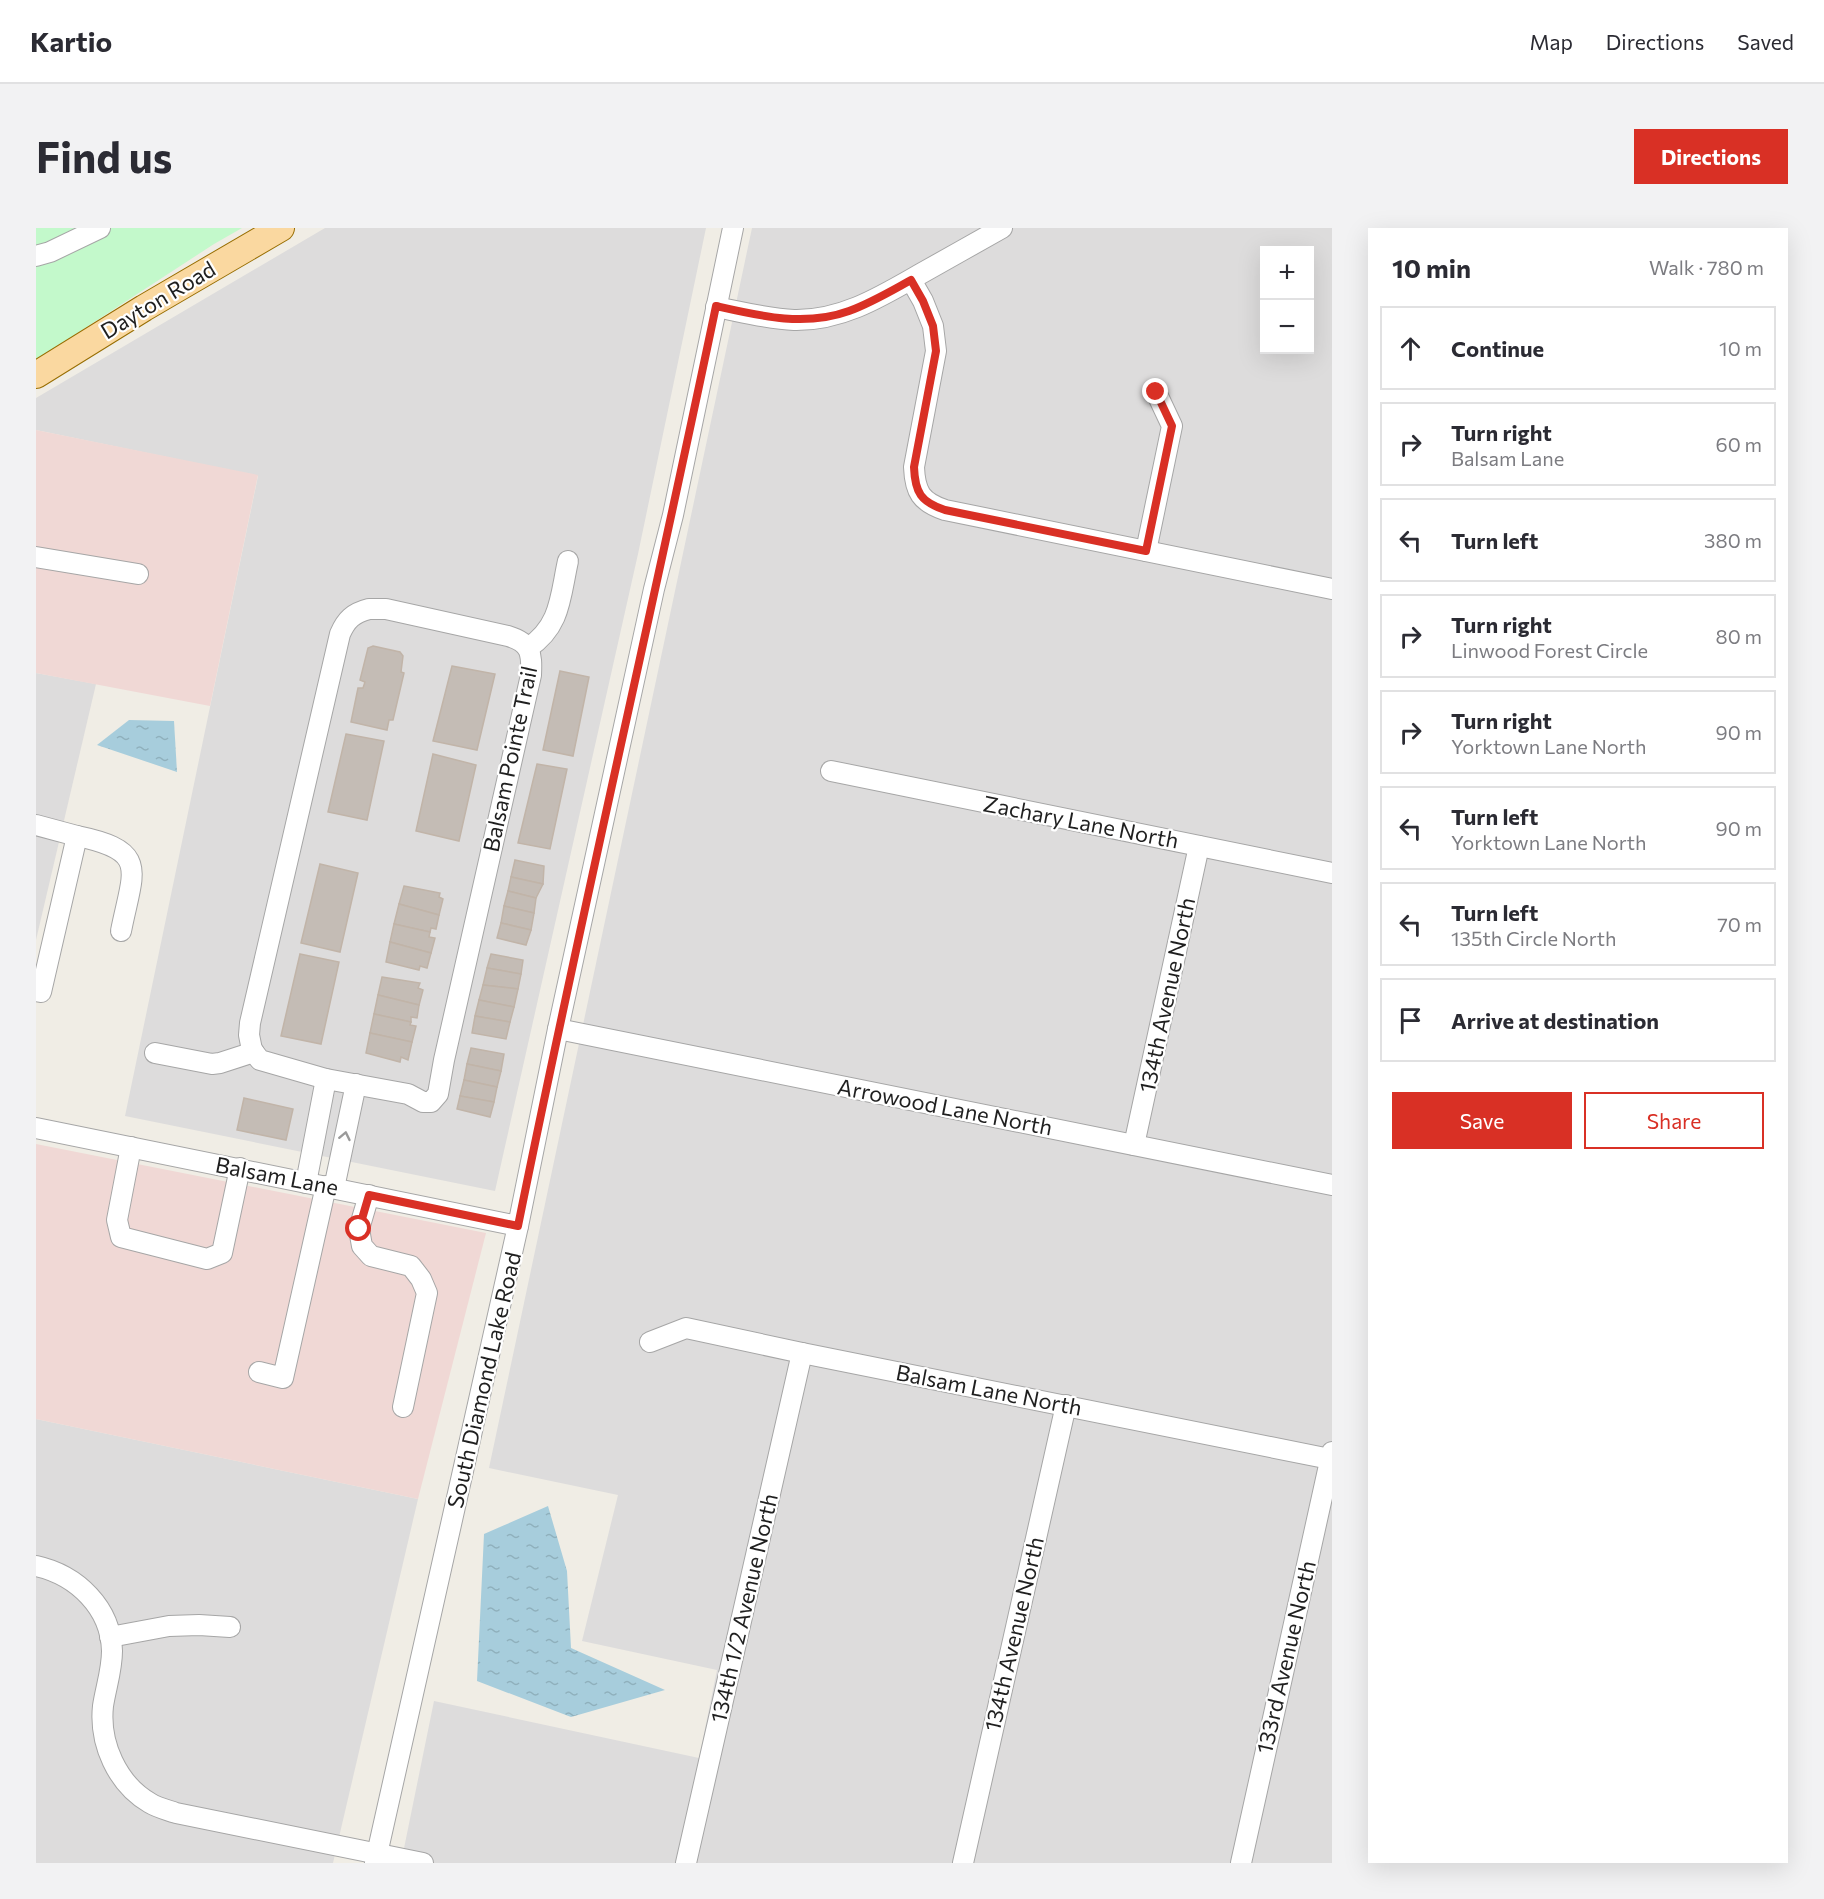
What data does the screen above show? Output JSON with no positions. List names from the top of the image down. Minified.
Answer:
{"streets":{"main road":["Dayton Road"],"street":["Balsam Pointe Trail","Zachary Lane North","134th Avenue North","Arrowood Lane North","Balsam Lane","South Diamond Lake Road","Balsam Lane North","134th 1/2 Avenue North","133rd Avenue North"]},"crossings":[["Zachary Lane North","134th Avenue North"],["134th Avenue North","Arrowood Lane North"],["134th Avenue North","Balsam Lane North"],["Arrowood Lane North","South Diamond Lake Road"],["Balsam Lane","South Diamond Lake Road"],["Balsam Lane North","134th 1/2 Avenue North"],["Balsam Lane North","133rd Avenue North"]],"page":{"header":"Kartio","nav":["Map","Directions","Saved"],"buttons":["Directions",["Save","Share"]],"title":"Find us","heading":["10 min","Walk · 780 m"],"map_buttons":["+","−"],"list":[["Continue","10 m"],["Turn right","Balsam Lane","60 m"],["Turn left","380 m"],["Turn right","Linwood Forest Circle","80 m"],["Turn right","Yorktown Lane North","90 m"],["Turn left","Yorktown Lane North","90 m"],["Turn left","135th Circle North","70 m"],"Arrive at destination"]}}
